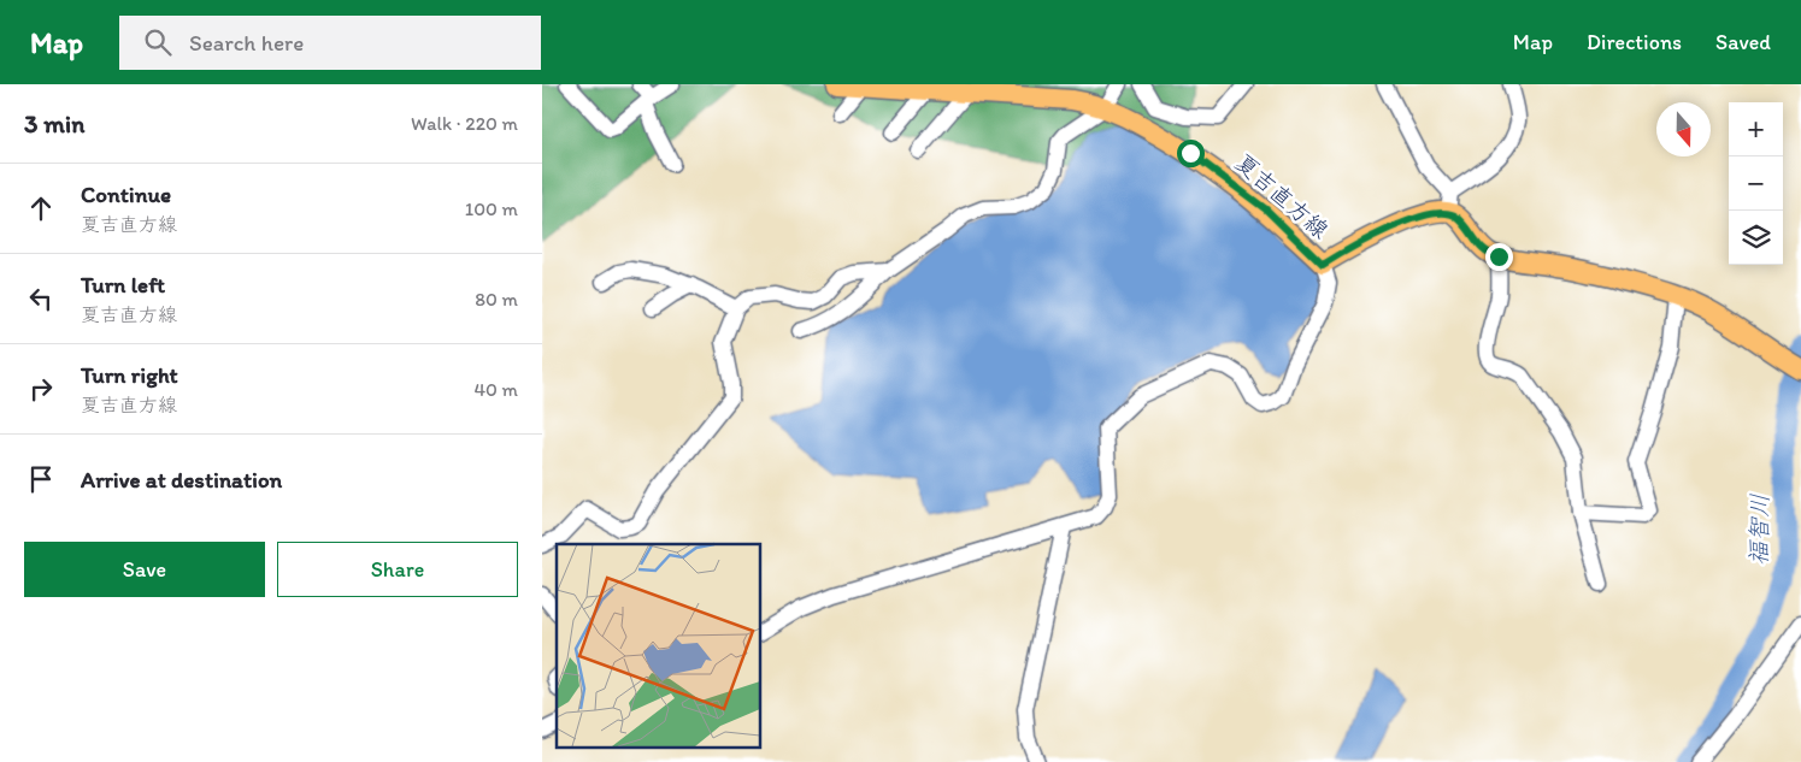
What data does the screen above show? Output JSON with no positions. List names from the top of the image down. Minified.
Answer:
{"streets":{"main road":["夏吉直方線"]},"water":["福智川"],"north":"bottom","page":{"header":"Map","search":"Search here","nav":["Map","Directions","Saved"],"heading":["3 min","Walk · 220 m"],"map_buttons":["+","−"],"list":[["Continue","夏吉直方線","100 m"],["Turn left","夏吉直方線","80 m"],["Turn right","夏吉直方線","40 m"],"Arrive at destination"],"buttons":["Save","Share"]}}
